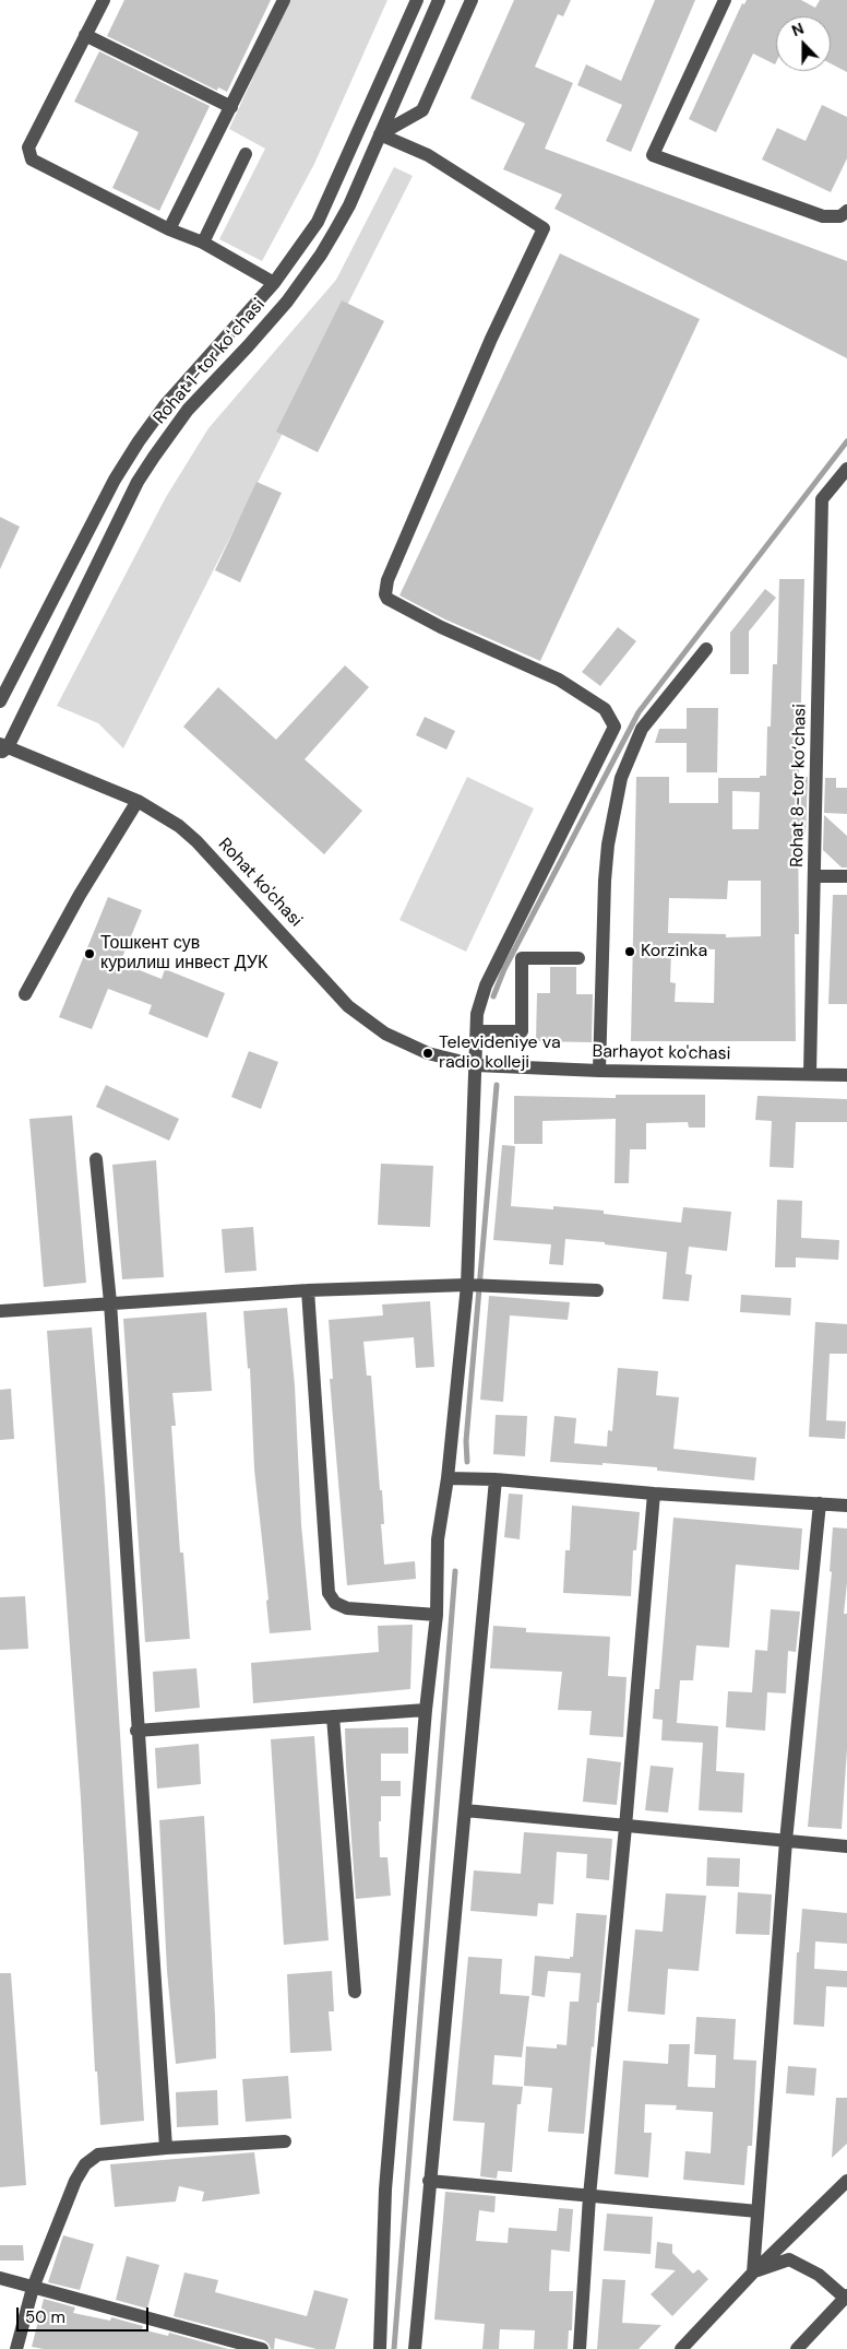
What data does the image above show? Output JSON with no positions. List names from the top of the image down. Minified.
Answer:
{"streets":{"street":["Rohat 1-tor koʻchasi","Rohat 8-tor ko‘chasi","Rohat ko'chasi","Barhayot ko'chasi"]},"crossings":[["Rohat 1-tor koʻchasi","Rohat ko'chasi"],["Rohat 8-tor ko‘chasi","Barhayot ko'chasi"],["Rohat ko'chasi","Barhayot ko'chasi"]],"places":["Korzinka","Тошкент сув курилиш инвест ДУК","Televideniye va radio kolleji"],"scale_bar":"50 m","north":"top"}
